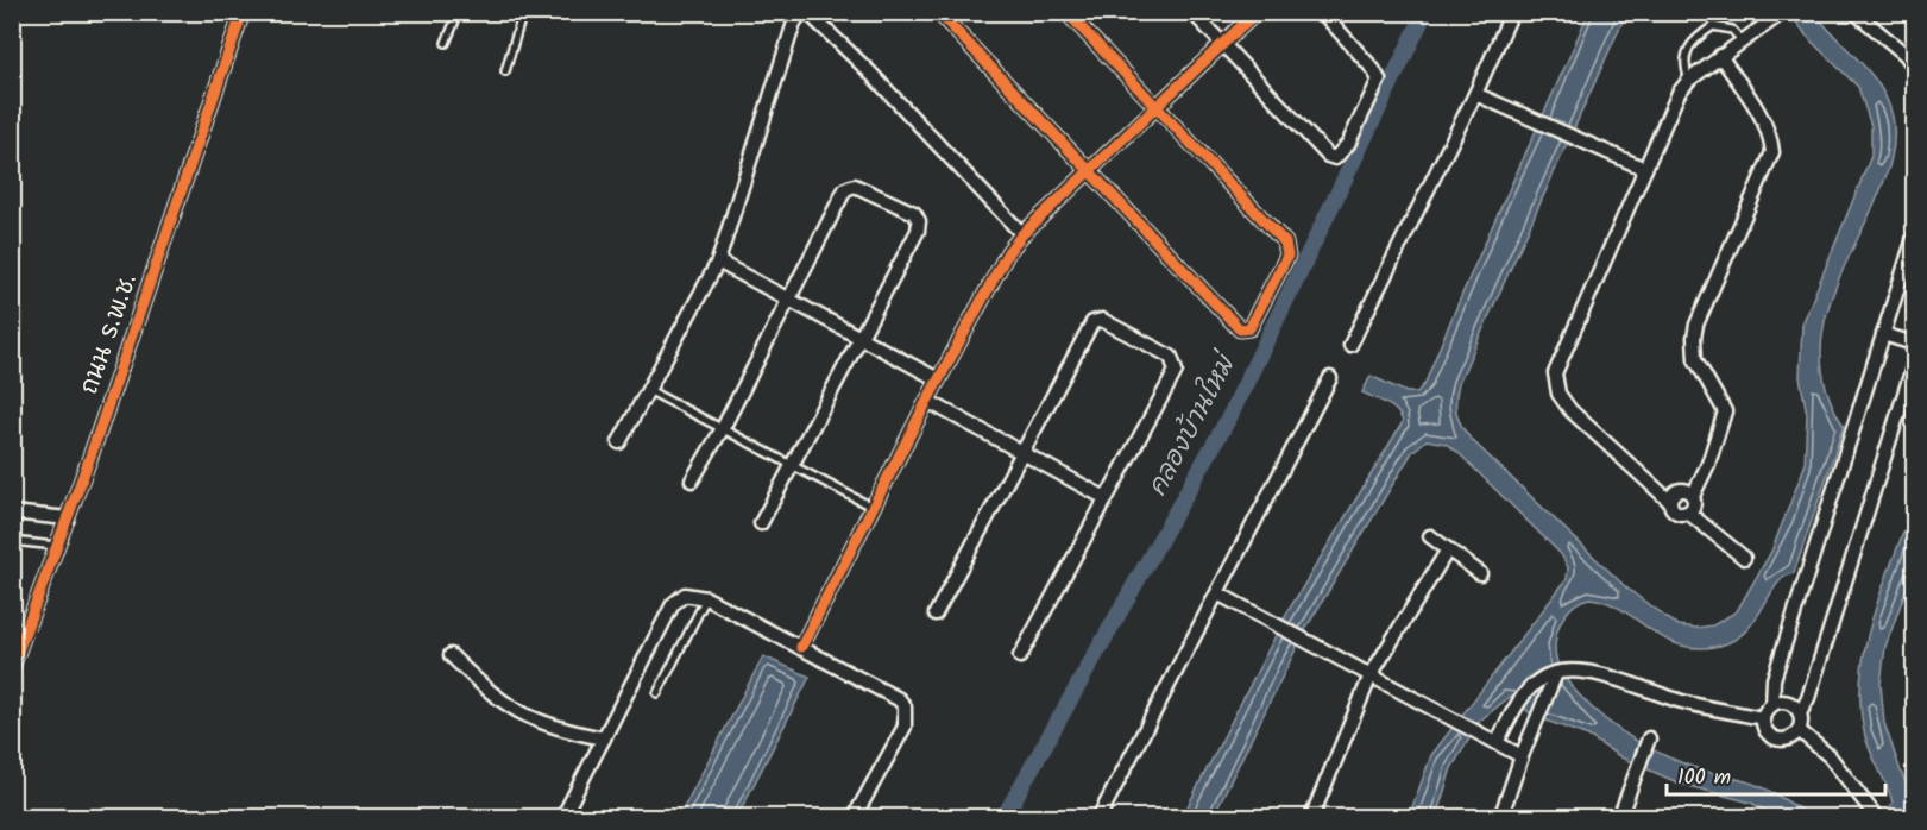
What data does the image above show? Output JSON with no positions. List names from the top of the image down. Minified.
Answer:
{"streets":{"street":["ถนน ร.พ.ช."]},"water":["คลองบ้านใหม่"],"scale_bar":"100 m"}
